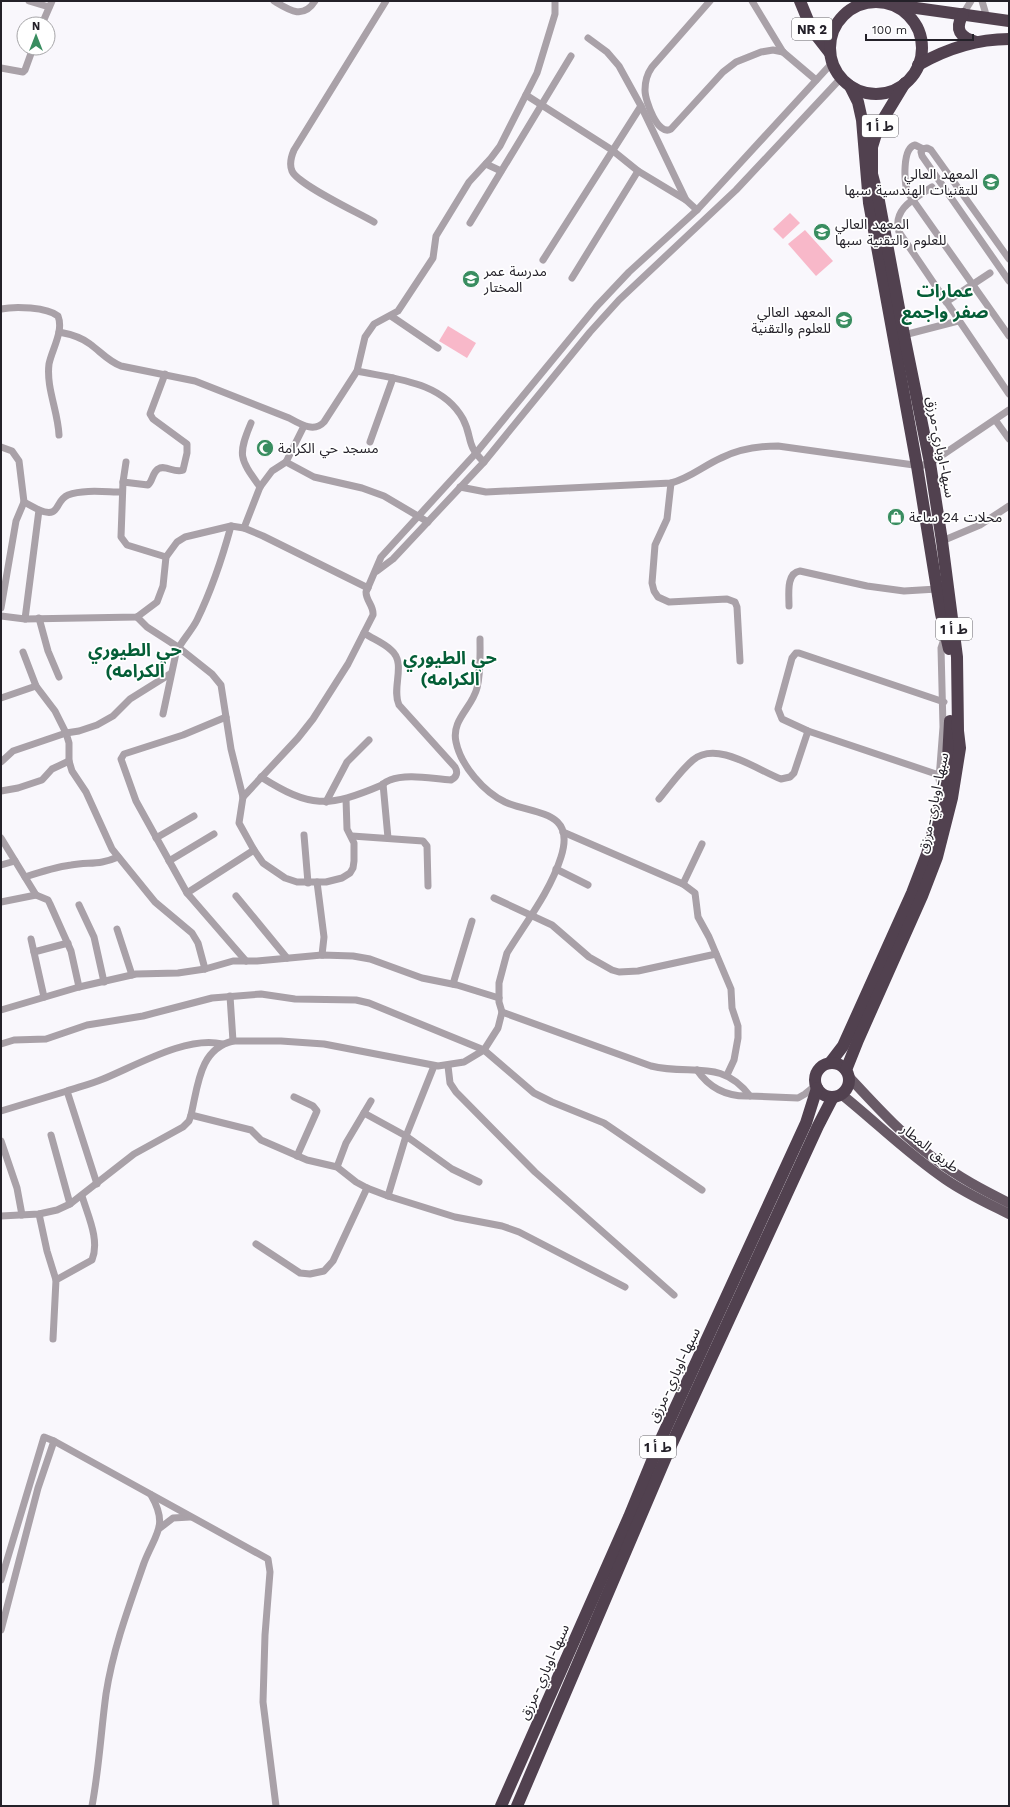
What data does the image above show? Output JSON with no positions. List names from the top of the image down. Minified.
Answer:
{"streets":{"highway":["NR 2","ط أ 1","سبها-اوباري-مرزق"],"main road":["طريق المطار"]},"crossings":[["NR 2","سبها-اوباري-مرزق"],["سبها-اوباري-مرزق","طريق المطار"]],"districts":["عمارات صفر واجمع","حي الطيوري (الكرامه","حي الطيوري (الكرامه"],"places":{"school or university":["المعهد العالي للتقنيات الهندسية سبها","المعهد العالي للعلوم والتقنية سبها","مدرسة عمر المختار","المعهد العالي للعلوم والتقنية"],"mosque":["مسجد حي الكرامة"],"shop":["محلات 24 ساعة"]},"scale_bar":"100 m","north":"top"}
